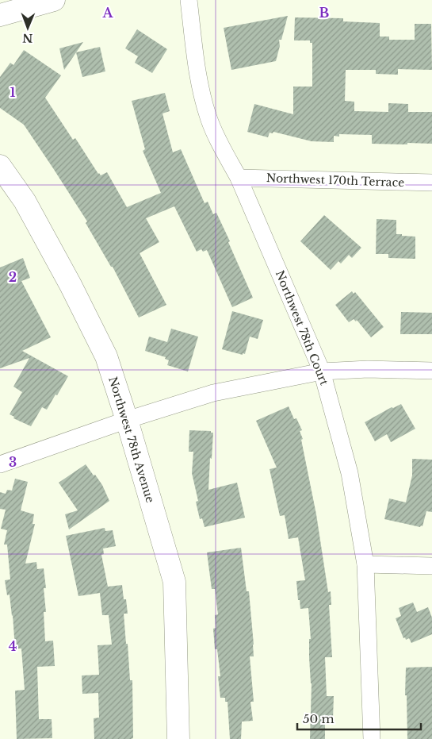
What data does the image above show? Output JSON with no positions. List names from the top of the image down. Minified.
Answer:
{"streets":{"street":["Northwest 170th Terrace","Northwest 78th Court","Northwest 78th Avenue"]},"crossings":[["Northwest 170th Terrace","Northwest 78th Court"]],"scale_bar":"50 m","north":"bottom","grid":{"columns":["A","B"],"rows":["1","2","3","4"]}}
